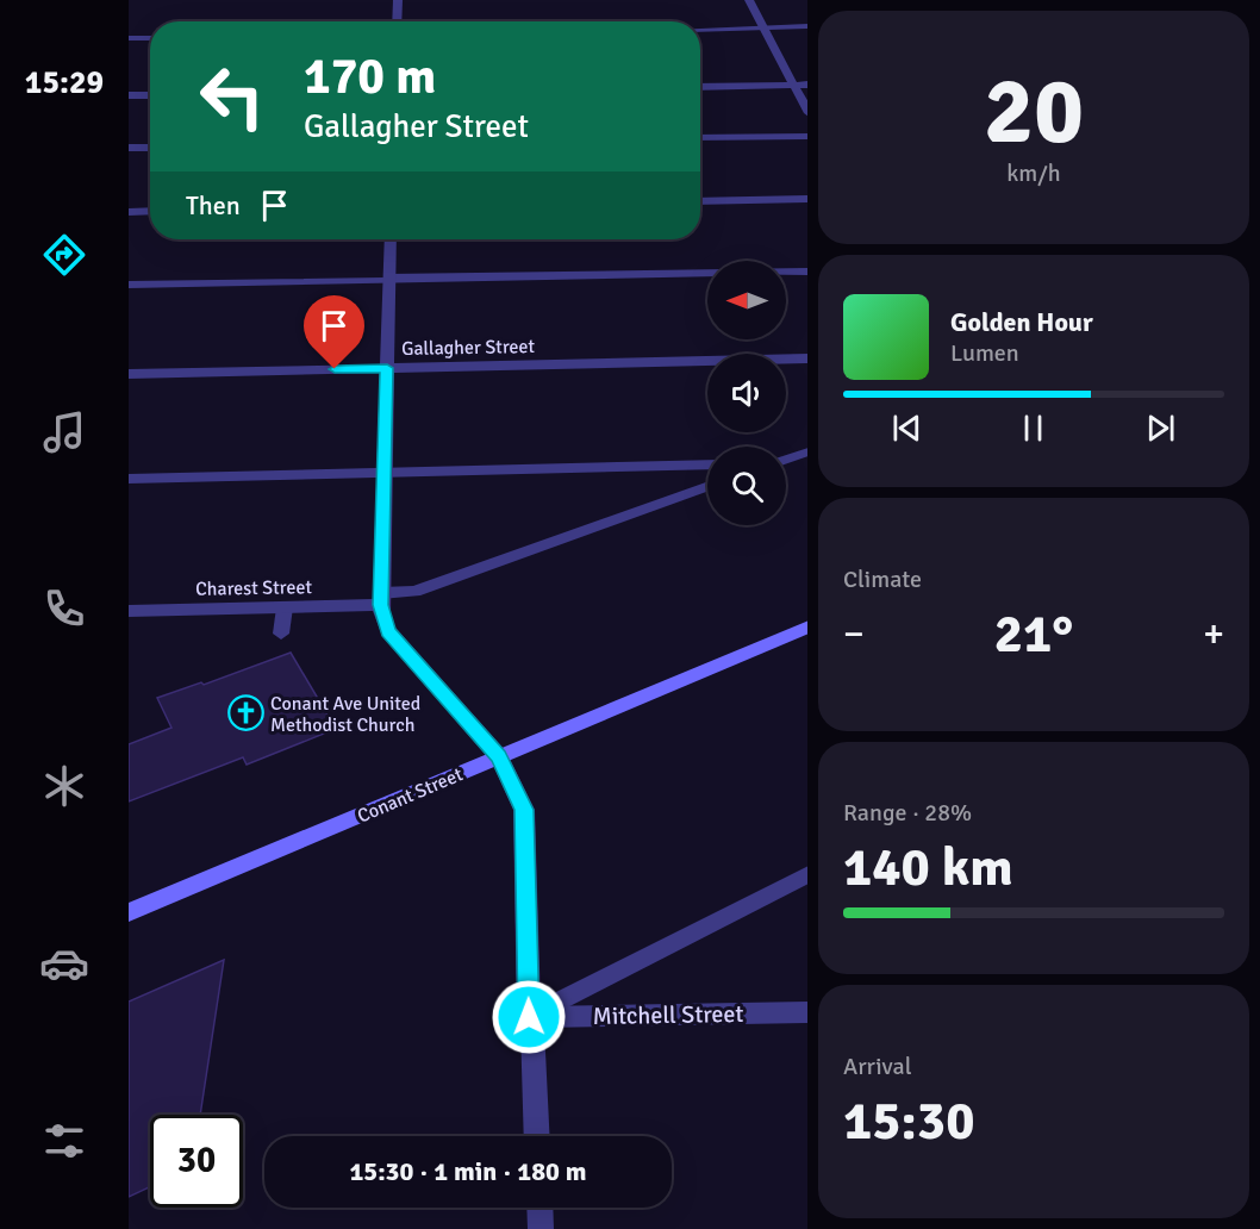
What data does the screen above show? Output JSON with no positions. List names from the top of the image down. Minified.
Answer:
{"streets":{"main road":["Conant Street"],"street":["Gallagher Street","Charest Street","Mitchell Street"]},"places":{"church":["Conant Ave United Methodist Church"]},"north":"left","page":{"tabs":"15:29","tile":[["20","km/h"],"Climate",["Range · 28%","140 km"],["Arrival","15:30"]],"turn":["170 m","Gallagher Street"],"then":"Then","song":["Golden Hour","Lumen"],"heat":["−","21°","+"],"limit":"30","trip":"15:30 · 1 min · 180 m"}}
